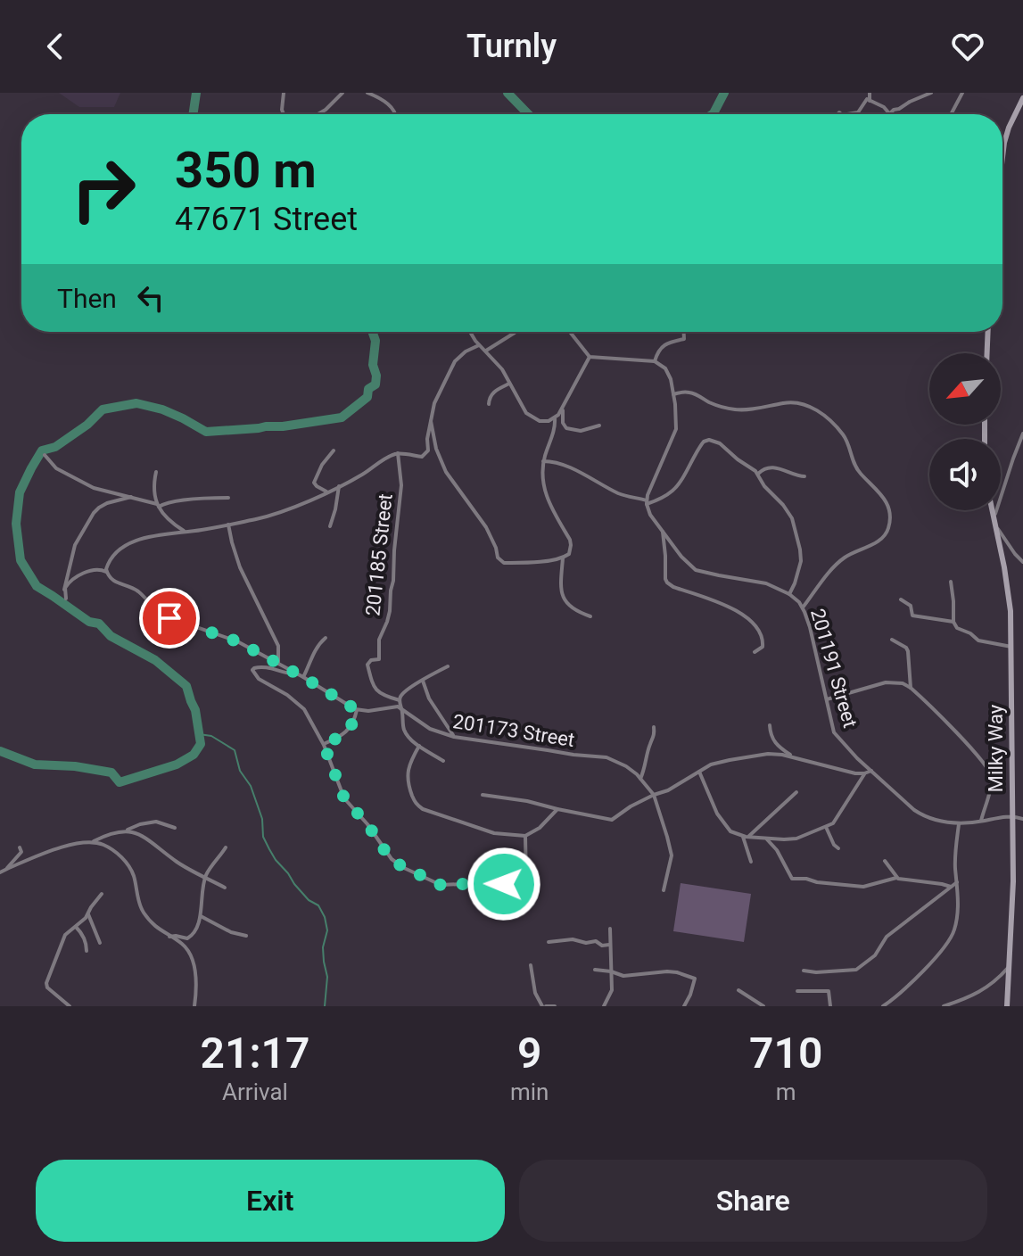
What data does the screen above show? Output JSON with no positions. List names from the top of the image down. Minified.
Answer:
{"streets":{"street":["201185 Street","201191 Street","201173 Street","Milky Way"]},"crossings":[["201191 Street","Milky Way"]],"north":"bottom left","page":{"header":"Turnly","turn":["350 m","47671 Street"],"then":"Then","eta":["21:17","Arrival","9","min","710","m"],"buttons":["Exit","Share"]}}
